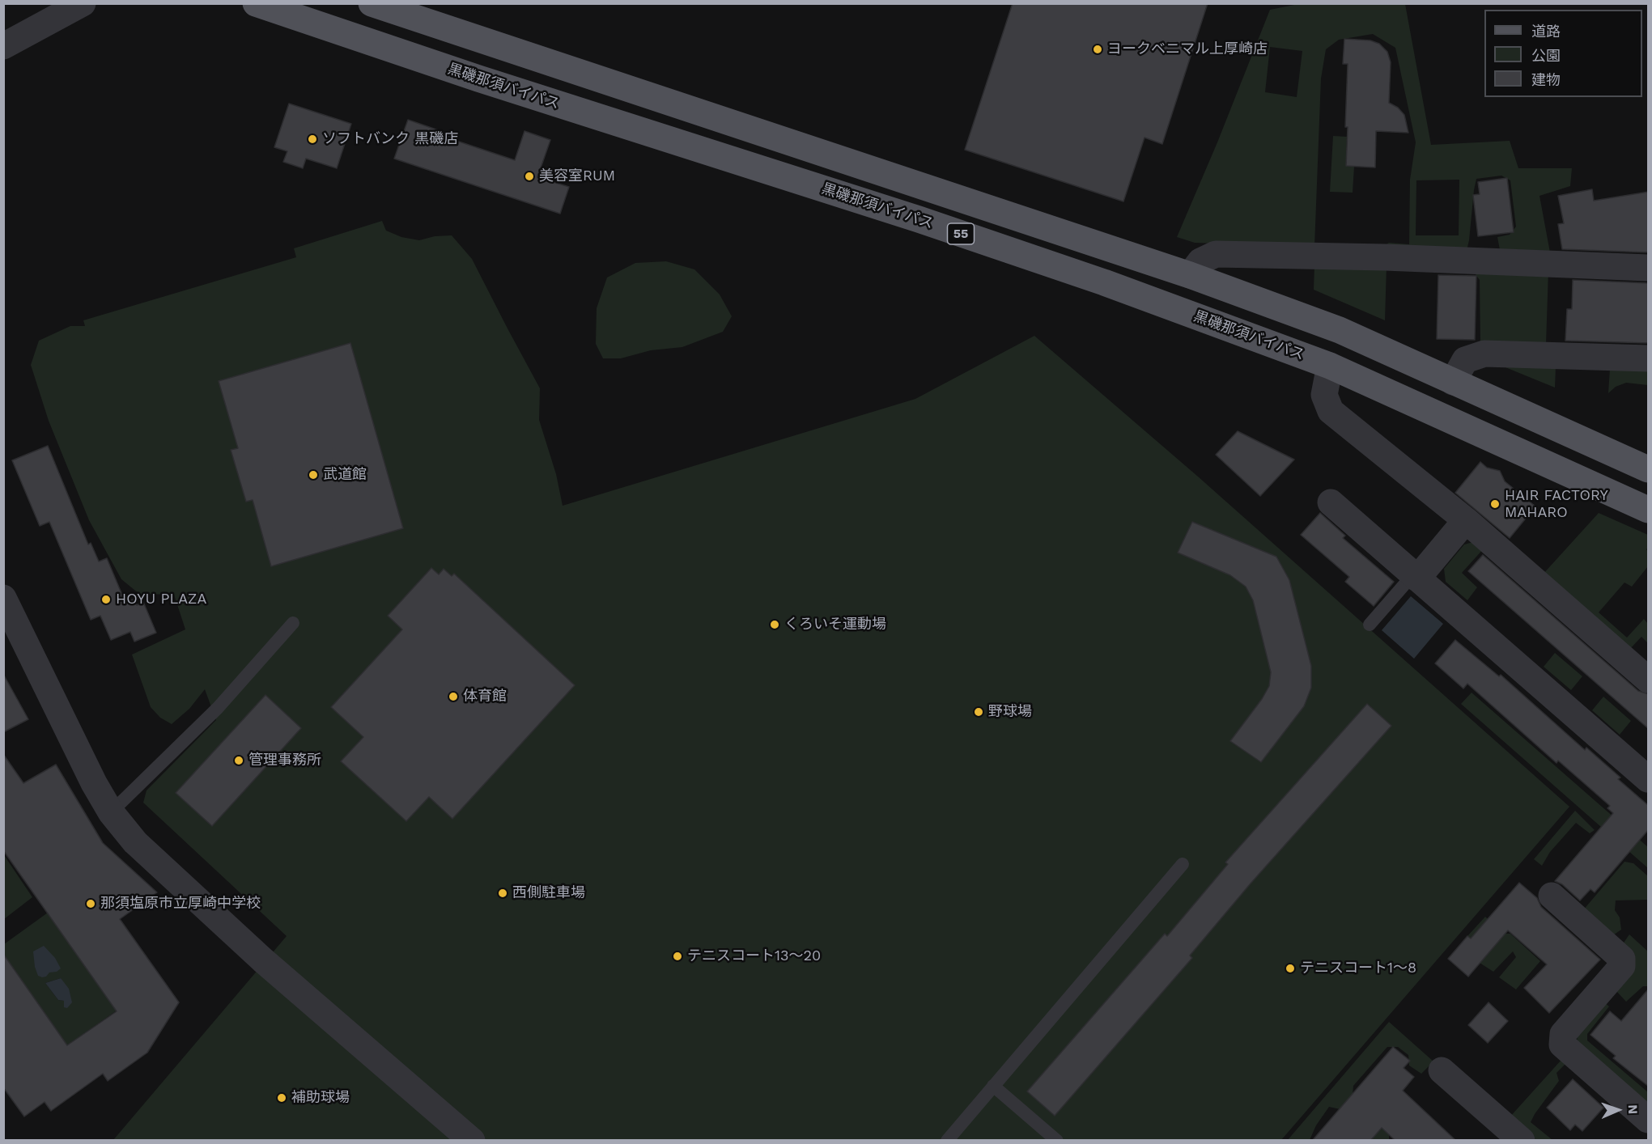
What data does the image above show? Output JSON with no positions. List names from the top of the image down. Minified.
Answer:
{"streets":{"main road":["黒磯那須バイパス","55"]},"places":["ヨークベニマル上厚崎店","ソフトバンク 黒磯店","美容室RUM","武道館","HAIR FACTORY MAHARO","HOYU PLAZA","くろいそ運動場","体育館","野球場","管理事務所","西側駐車場","那須塩原市立厚崎中学校","テニスコート13～20","テニスコート1～8","補助球場"],"legend":["道路","公園","建物"],"north":"right"}
